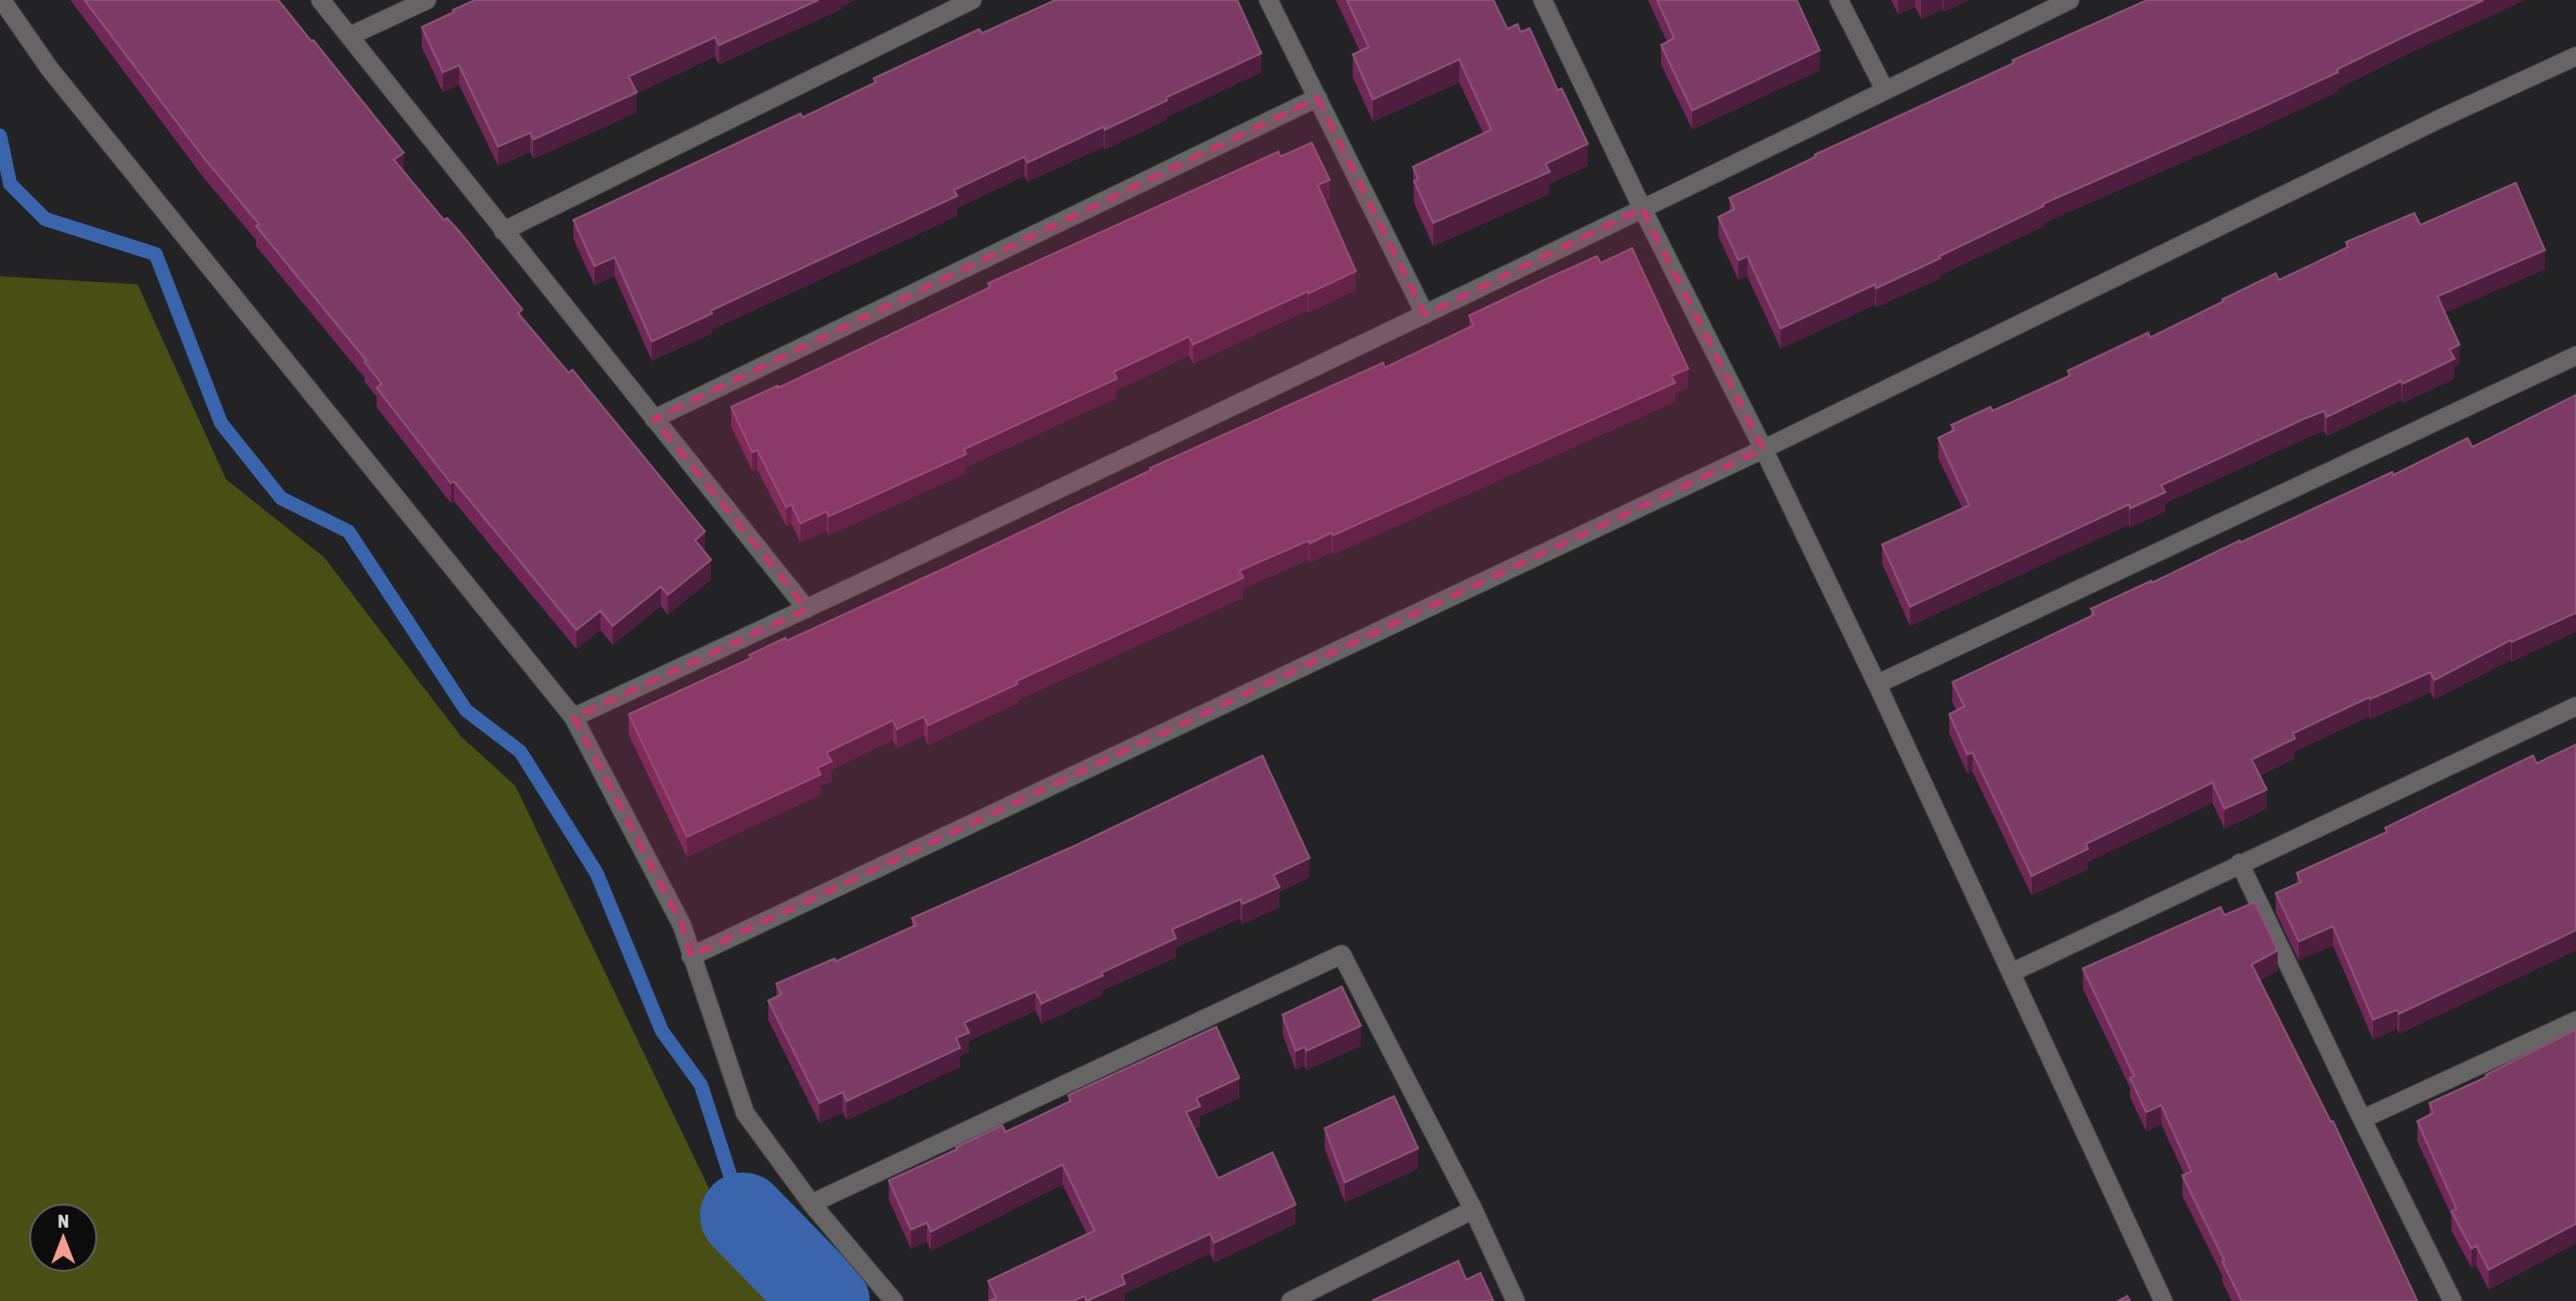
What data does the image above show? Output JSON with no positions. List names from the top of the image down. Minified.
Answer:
{"north":"top"}
